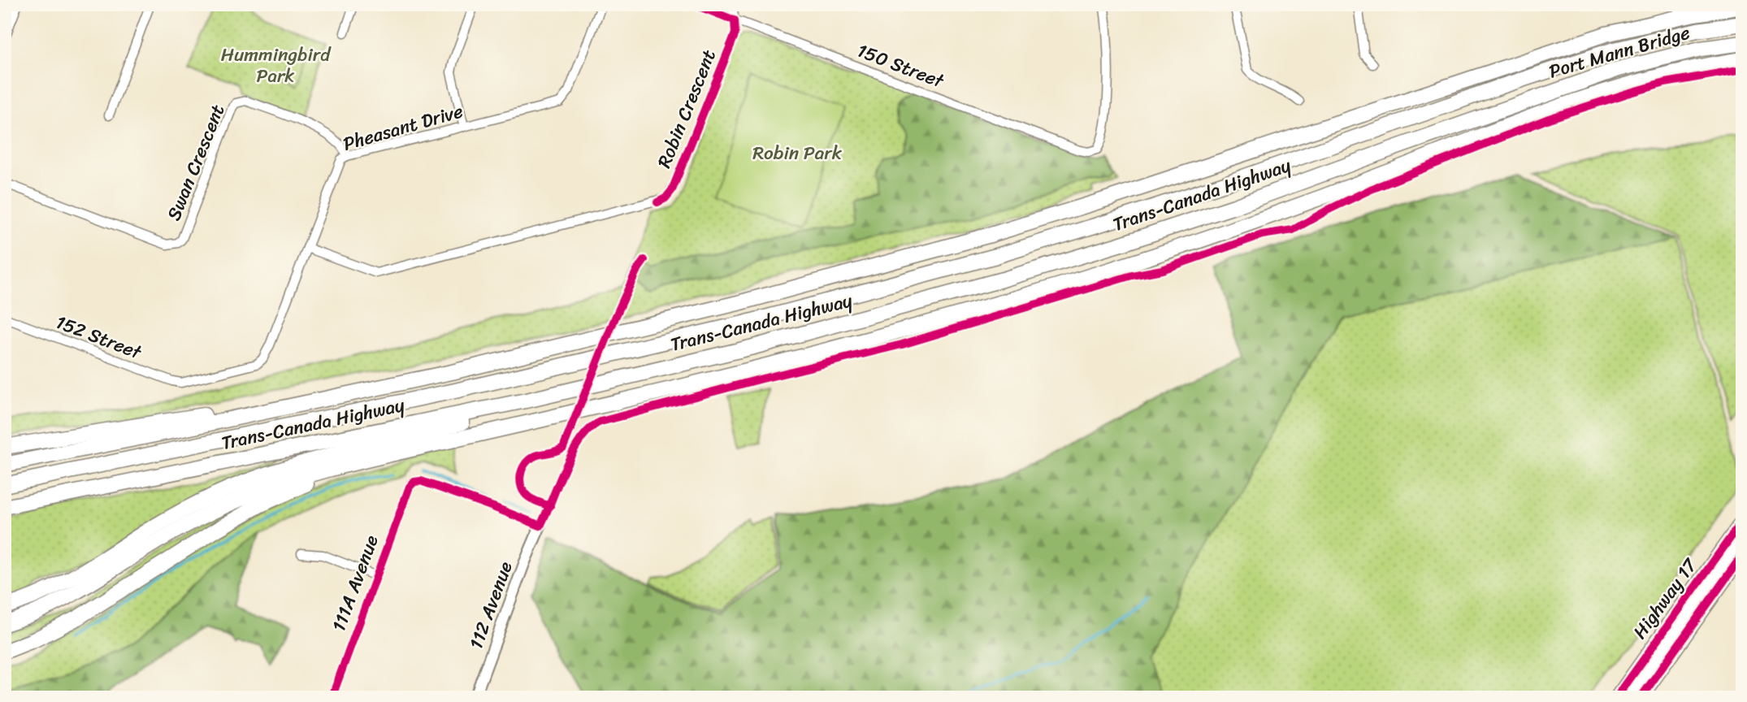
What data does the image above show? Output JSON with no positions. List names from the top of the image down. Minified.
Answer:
{"streets":{"highway":["Port Mann Bridge","Trans-Canada Highway","Highway 17"],"street":["150 Street","Robin Crescent","Pheasant Drive","Swan Crescent","152 Street","111A Avenue","112 Avenue"]},"crossings":[["Port Mann Bridge","Trans-Canada Highway"],["150 Street","Robin Crescent"],["Robin Crescent","Pheasant Drive"],["Pheasant Drive","Swan Crescent"],["Pheasant Drive","152 Street"],["111A Avenue","112 Avenue"]],"parks":["Hummingbird Park","Robin Park"]}
